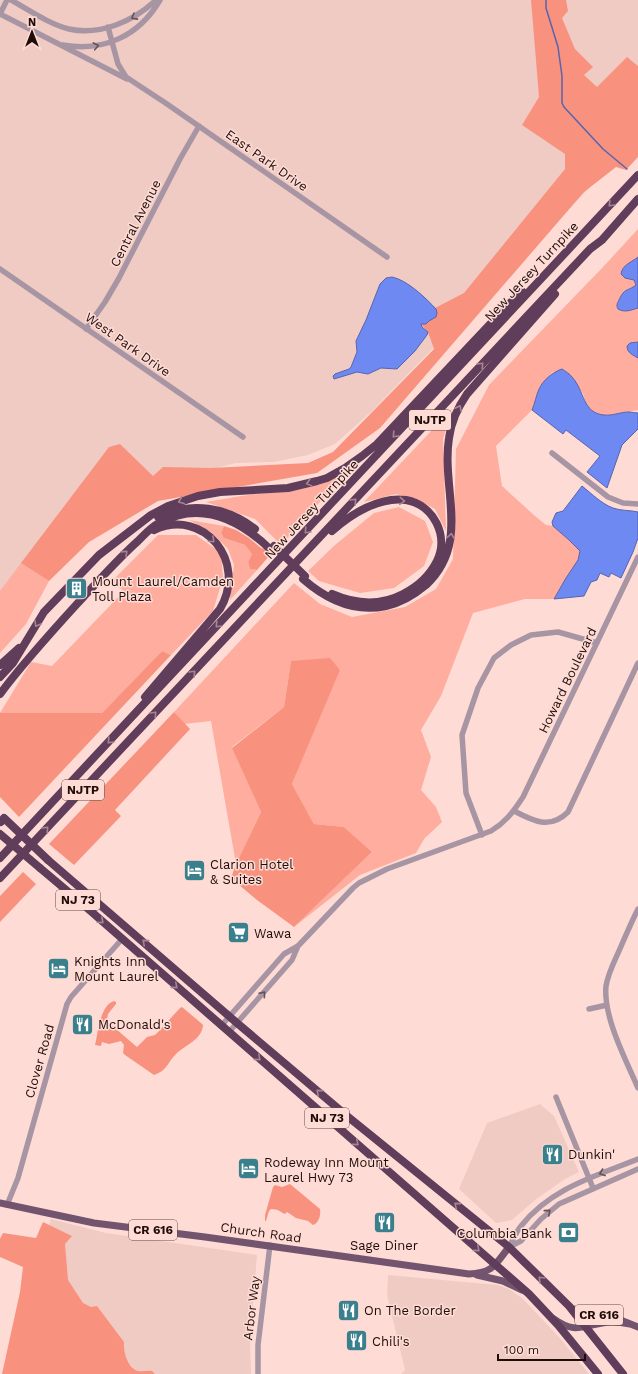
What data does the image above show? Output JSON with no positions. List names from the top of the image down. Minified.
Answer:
{"streets":{"highway":["New Jersey Turnpike","NJTP","NJ 73"],"main road":["CR 616","Church Road"],"street":["East Park Drive","Central Avenue","West Park Drive","Howard Boulevard","Clover Road","Arbor Way"]},"crossings":[["East Park Drive","Central Avenue"],["Central Avenue","West Park Drive"],["Howard Boulevard","NJ 73"],["NJ 73","Clover Road"],["NJ 73","CR 616"],["NJ 73","Church Road"],["Clover Road","Church Road"],["CR 616","Church Road"],["Church Road","Arbor Way"]],"places":{"building":["Mount Laurel/Camden Toll Plaza"],"hotel":["Clarion Hotel & Suites","Knights Inn Mount Laurel","Rodeway Inn Mount Laurel Hwy 73"],"supermarket":["Wawa"],"restaurant":["McDonald's","Dunkin'","Sage Diner","On The Border","Chili's"],"bank":["Columbia Bank"]},"scale_bar":"100 m","north":"top"}
